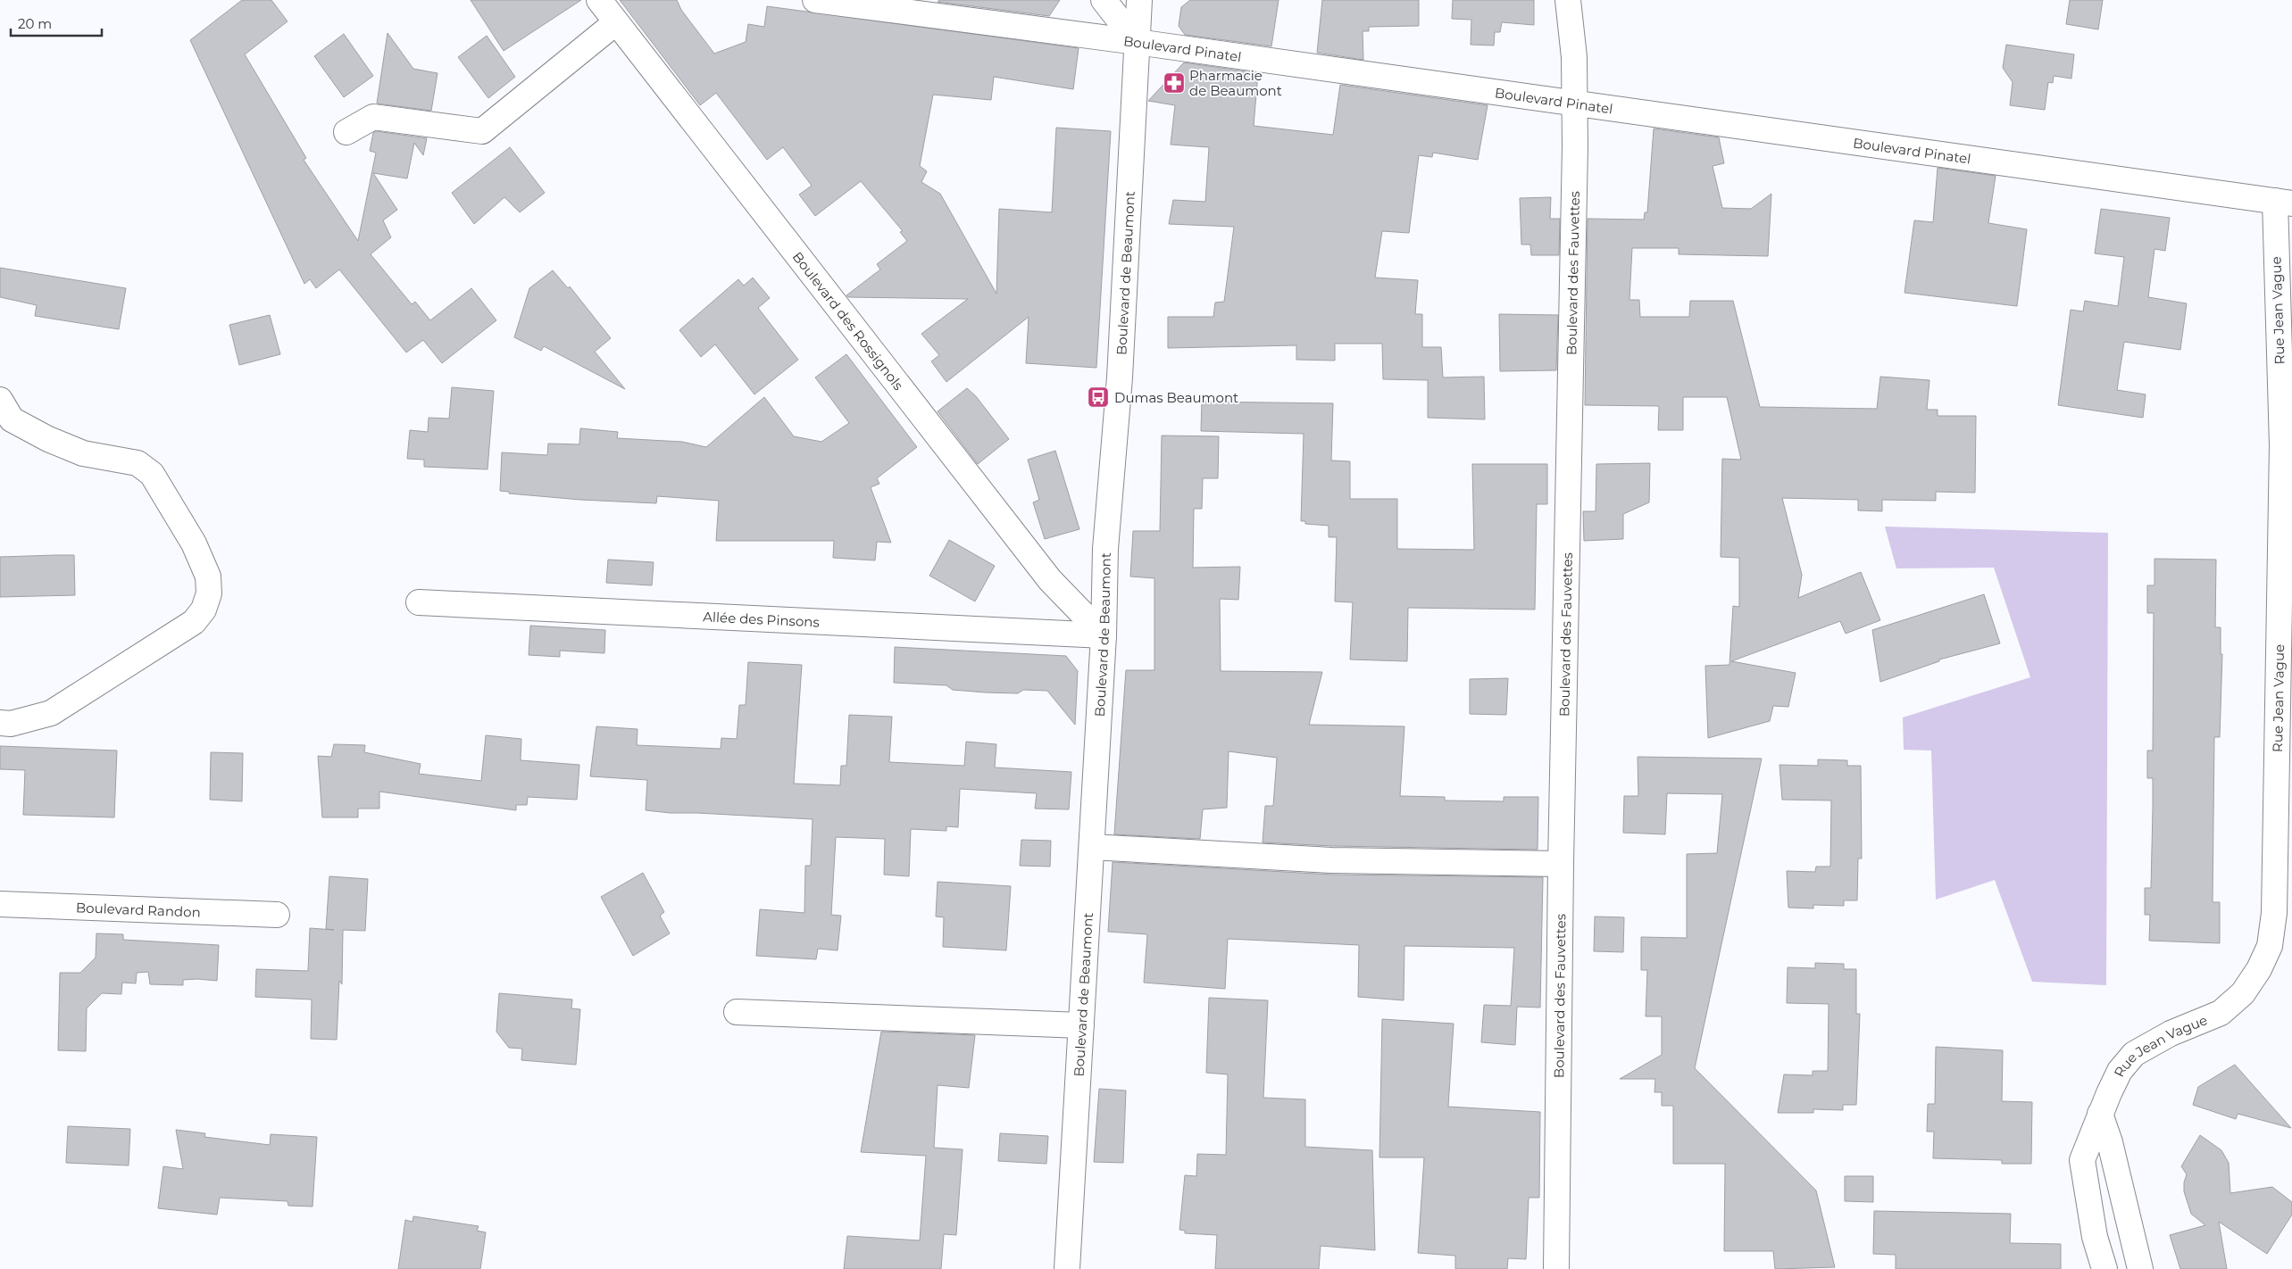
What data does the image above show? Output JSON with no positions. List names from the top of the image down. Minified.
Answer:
{"streets":{"street":["Boulevard Pinatel","Boulevard des Fauvettes","Boulevard de Beaumont","Rue Jean Vague","Boulevard des Rossignols","Allée des Pinsons","Boulevard Randon"]},"crossings":[["Boulevard Pinatel","Boulevard des Fauvettes"],["Boulevard Pinatel","Boulevard de Beaumont"],["Boulevard Pinatel","Rue Jean Vague"],["Boulevard de Beaumont","Boulevard des Rossignols"],["Boulevard de Beaumont","Allée des Pinsons"],["Boulevard des Rossignols","Allée des Pinsons"]],"places":{"pharmacy":["Pharmacie de Beaumont"],"bus stop":["Dumas Beaumont"]},"scale_bar":"20 m"}
